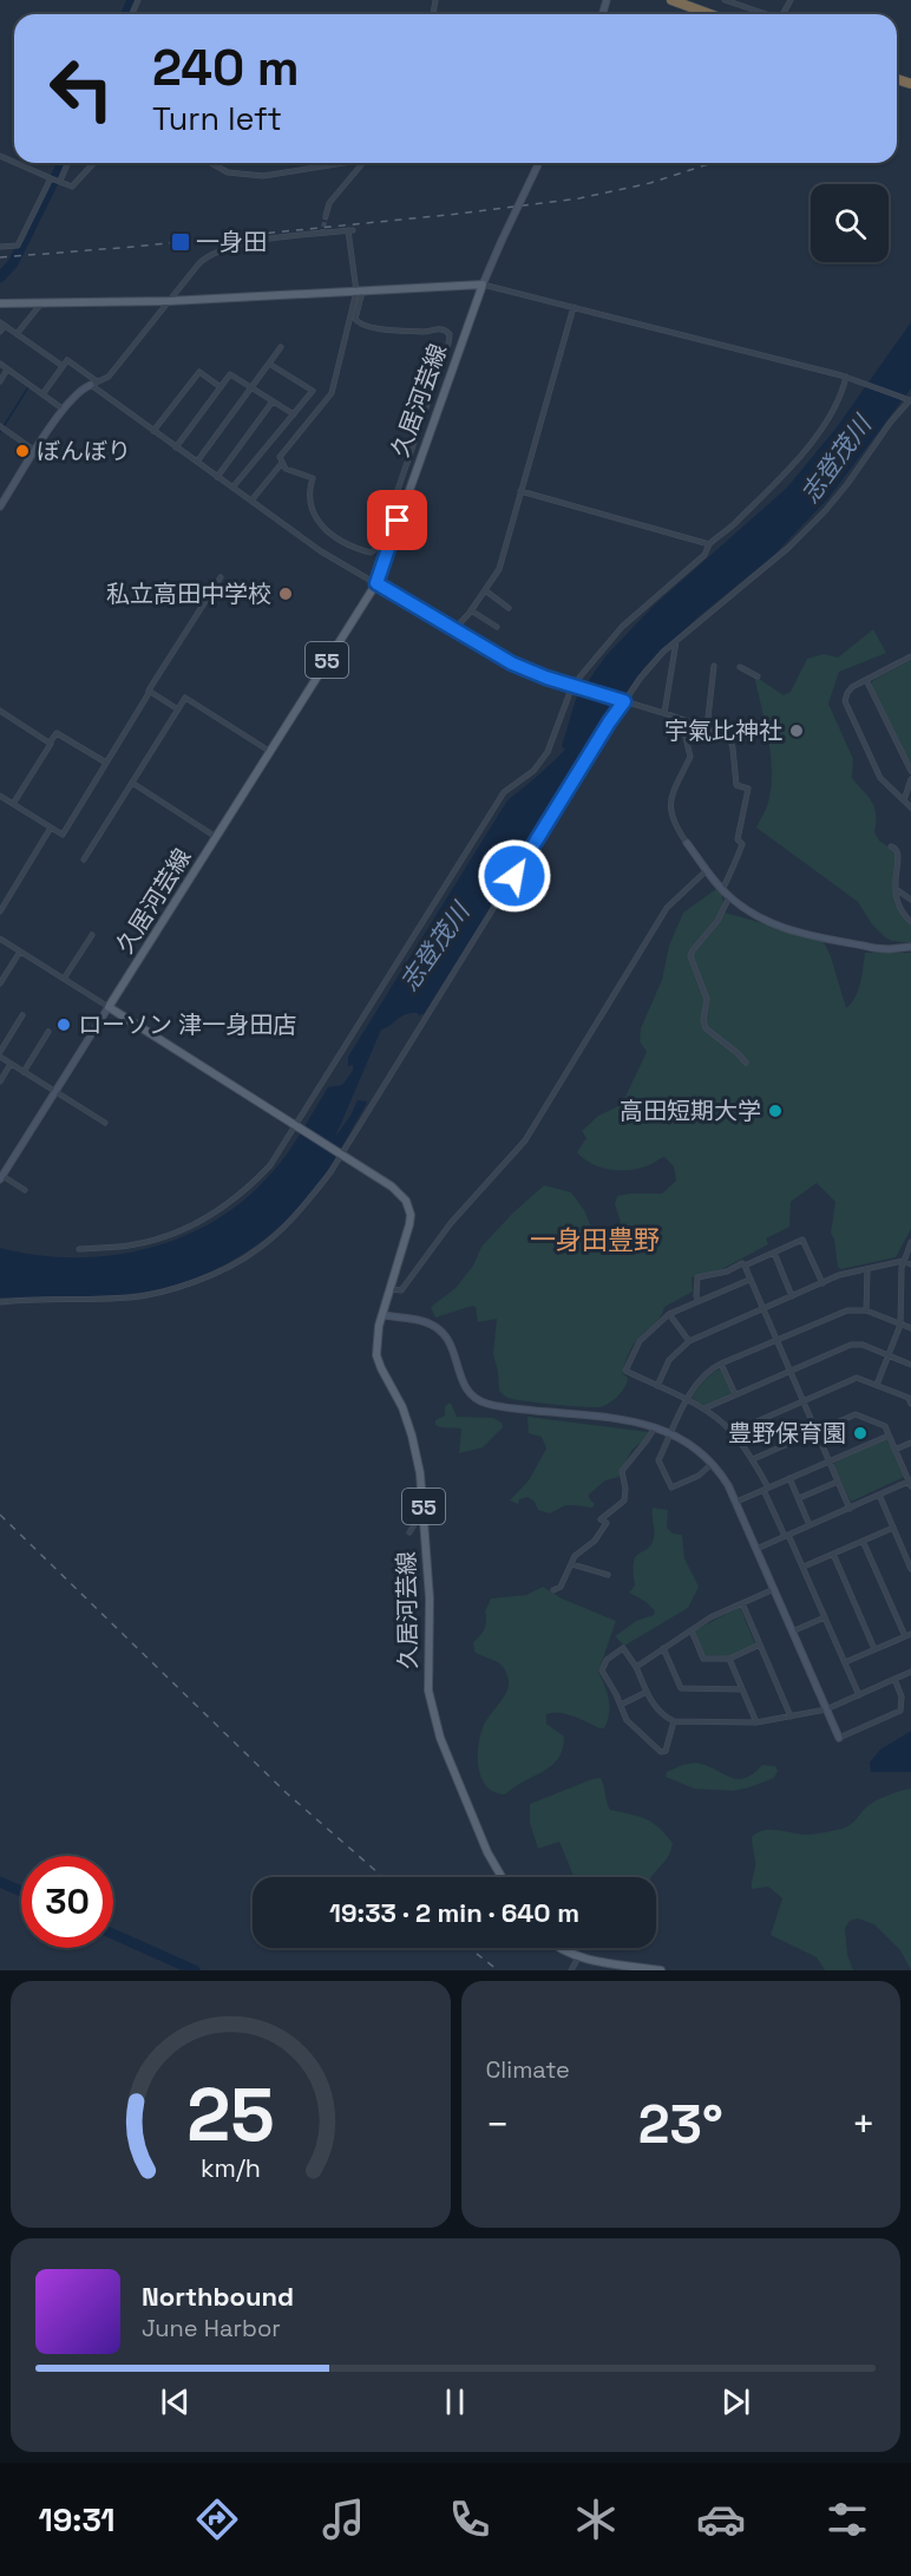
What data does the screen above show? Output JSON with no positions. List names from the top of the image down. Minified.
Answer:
{"streets":{"main road":["久居河芸線","55"]},"districts":["一身田豊野"],"water":["志登茂川"],"places":{"transit":["一身田"],"other":["ぼんぼり","私立高田中学校","宇氣比神社","ローソン 津一身田店","高田短期大学","豊野保育園"]},"page":{"turn":["240 m","Turn left"],"limit":"30","trip":"19:33 · 2 min · 640 m","tile":"Climate","heat":["−","23°","+"],"song":["Northbound","June Harbor"],"tabs":"19:31","gauge":["25","km/h"]}}
